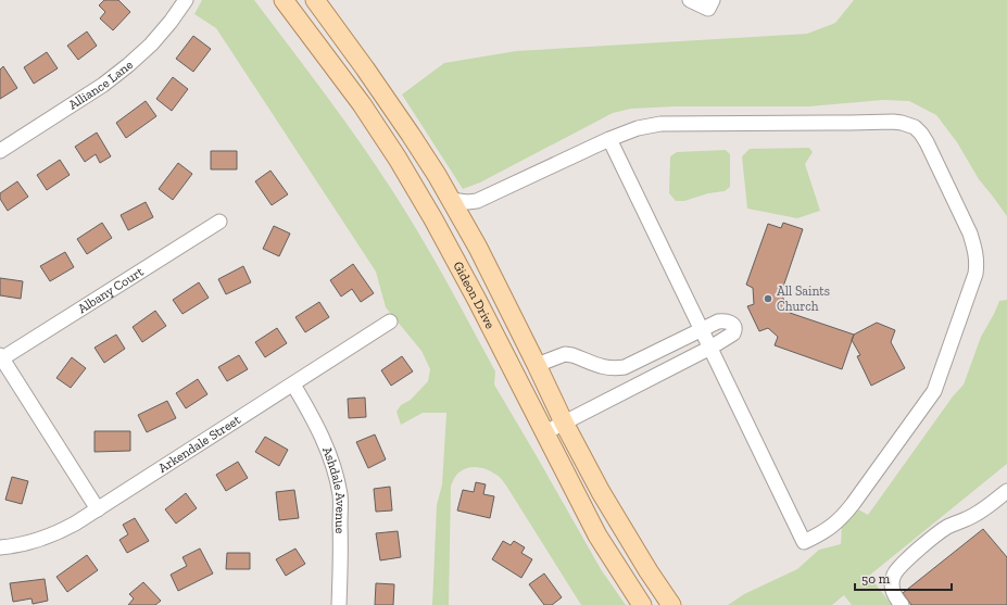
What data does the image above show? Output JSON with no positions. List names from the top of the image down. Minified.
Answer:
{"streets":{"main road":["Gideon Drive"],"street":["Alliance Lane","Albany Court","Arkendale Street","Ashdale Avenue"]},"crossings":[["Arkendale Street","Ashdale Avenue"]],"places":["All Saints Church"],"scale_bar":"50 m"}
